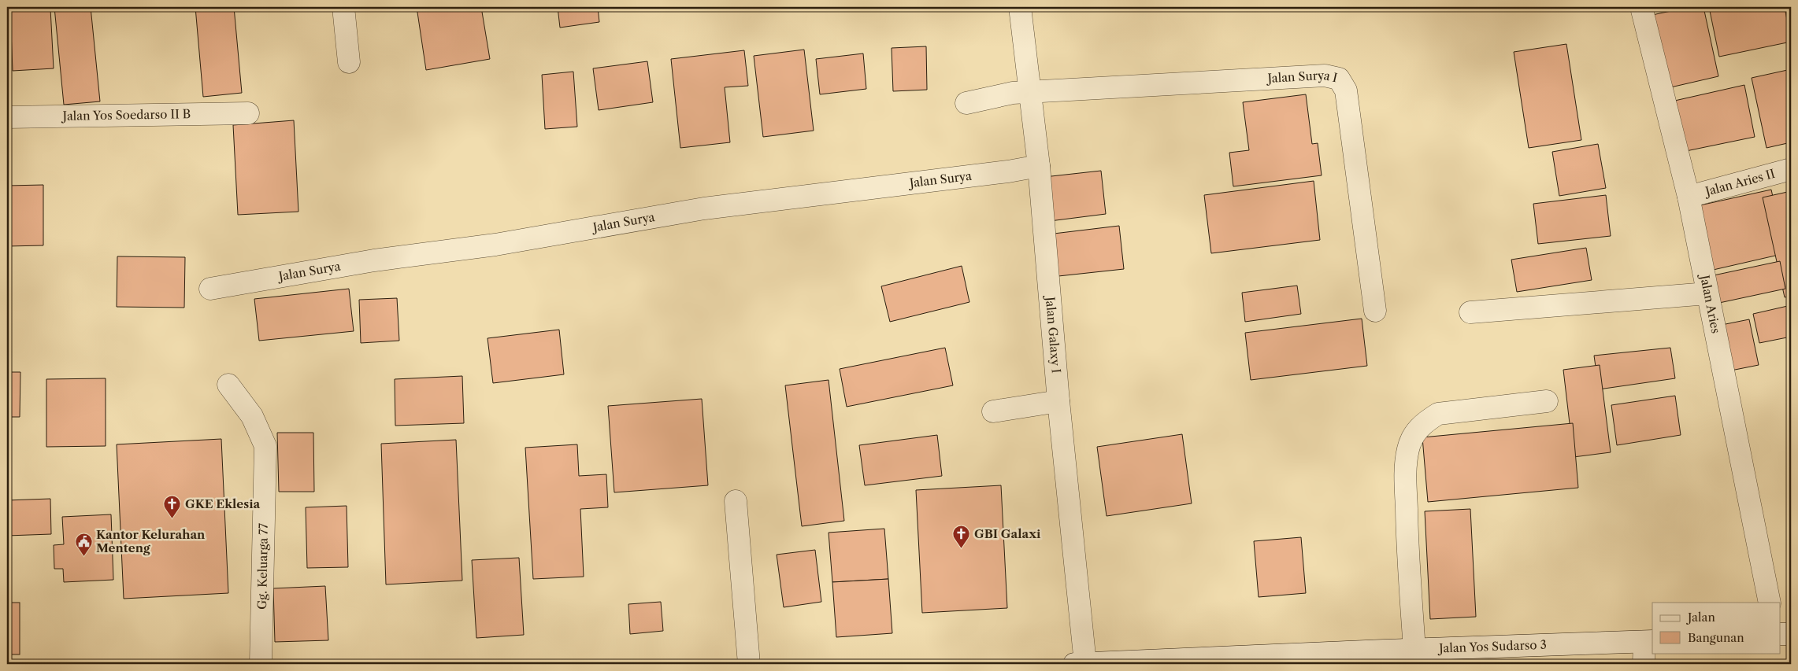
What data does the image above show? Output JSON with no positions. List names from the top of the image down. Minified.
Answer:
{"streets":{"street":["Jalan Surya I","Jalan Yos Soedarso II B","Jalan Surya","Jalan Aries II","Jalan Aries","Jalan Galaxy I","Gg. Keluarga 77","Jalan Yos Sudarso 3"]},"crossings":[["Jalan Surya I","Jalan Galaxy I"],["Jalan Surya","Jalan Galaxy I"],["Jalan Aries II","Jalan Aries"],["Jalan Galaxy I","Jalan Yos Sudarso 3"]],"places":{"church":["GKE Eklesia","GBI Galaxi"],"public building":["Kantor Kelurahan Menteng"]},"legend":["Jalan","Bangunan"]}
